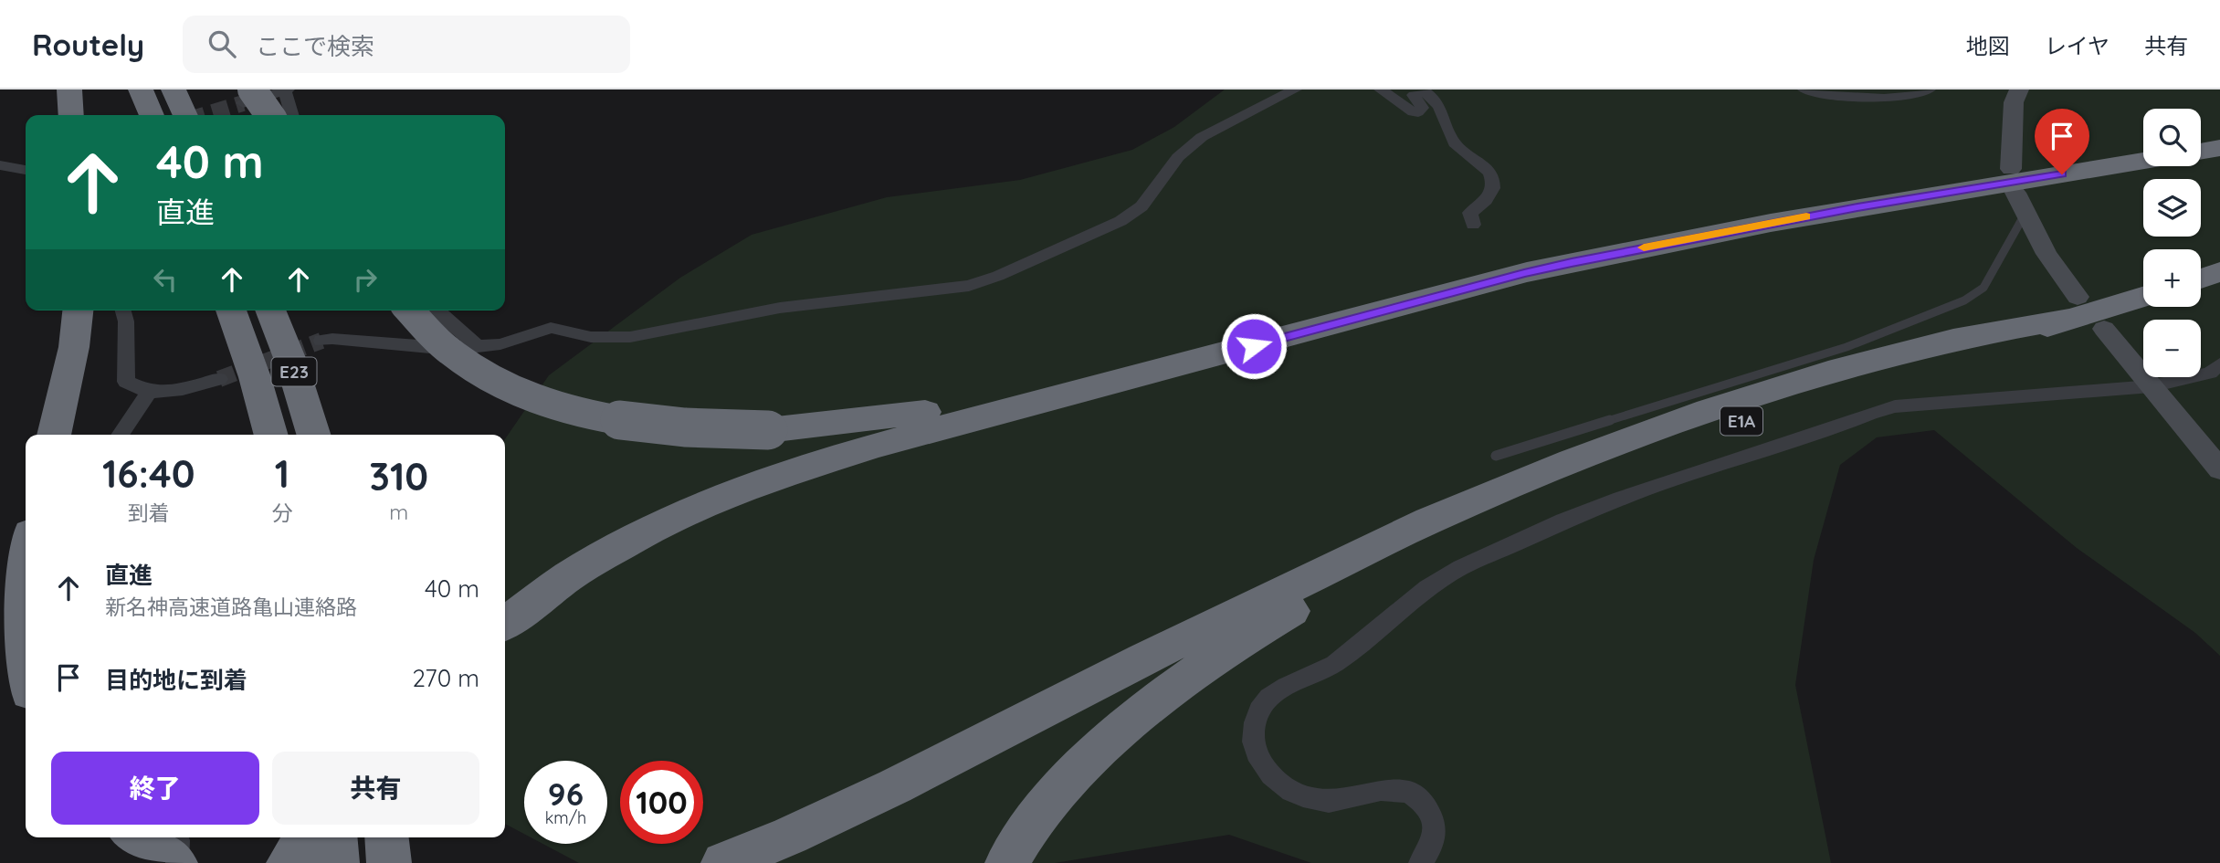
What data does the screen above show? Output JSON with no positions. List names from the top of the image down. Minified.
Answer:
{"streets":{"highway":["E23","E1A"]},"page":{"header":"Routely","search":"ここで検索","nav":["地図","レイヤ","共有"],"map_buttons":["+","−"],"turn":["40 m","直進"],"eta":["16:40","到着","1","分","310","m"],"list":[{"name":"直進","note":"新名神高速道路亀山連絡路","value":"40 m"},{"name":"目的地に到着","value":"270 m"}],"buttons":["終了","共有"],"speed":"96 km/h","limit":"100"}}
